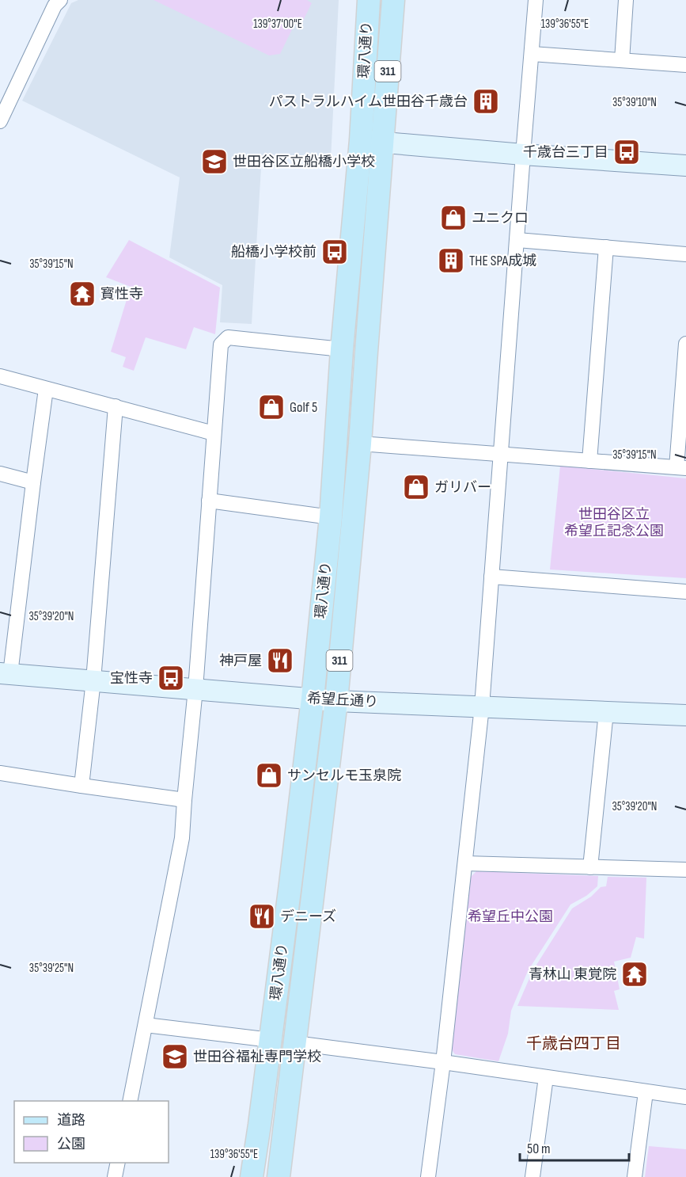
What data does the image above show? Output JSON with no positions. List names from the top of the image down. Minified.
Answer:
{"streets":{"main road":["環八通り","311"],"street":["希望丘通り"]},"crossings":[["環八通り","希望丘通り"]],"districts":["千歳台四丁目"],"parks":["世田谷区立 希望丘記念公園","希望丘中公園"],"places":{"building":["パストラルハイム世田谷千歳台","THE SPA成城"],"bus stop":["千歳台三丁目","船橋小学校前","宝性寺"],"school or university":["世田谷区立船橋小学校","世田谷福祉専門学校"],"shop":["ユニクロ","Golf 5","ガリバー","サンセルモ玉泉院"],"temple":["寳性寺","青林山 東覚院"],"restaurant":["神戸屋","デニーズ"]},"legend":["道路","公園"],"scale_bar":"50 m","coordinates":["139°37'00\"E","139°36'55\"E","35°39'10\"N","35°39'15\"N","35°39'20\"N","35°39'25\"N"]}
